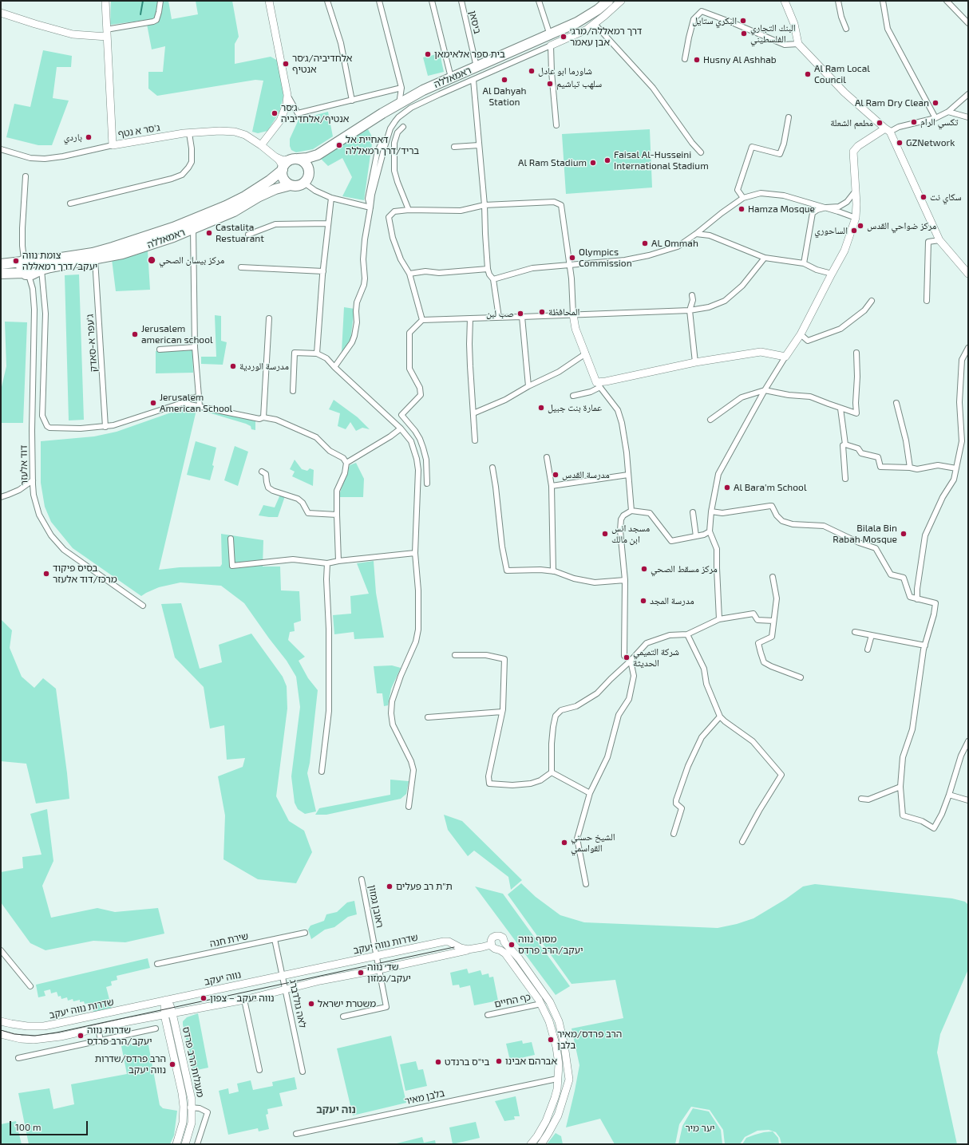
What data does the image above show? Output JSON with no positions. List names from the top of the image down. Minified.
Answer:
{"streets":{"highway":["ראמאללה"],"street":["ביסאן","ג'סר א נטף","ג'עפר א-סאדק","דוד אלעזר","ראובן גמזון","שירת חנה","שדרות נווה יעקב","נווה יעקב","כף החיים","לאה גולדברג","מעגלות הרב פרדס","בלבן מאיר"]},"crossings":[["ביסאן","ראמאללה"],["ראמאללה","ג'סר א נטף"],["ראמאללה","ג'עפר א-סאדק"],["ראמאללה","דוד אלעזר"],["ראובן גמזון","שדרות נווה יעקב"],["שירת חנה","לאה גולדברג"],["שדרות נווה יעקב","נווה יעקב"],["שדרות נווה יעקב","לאה גולדברג"],["שדרות נווה יעקב","מעגלות הרב פרדס"],["נווה יעקב","לאה גולדברג"],["נווה יעקב","מעגלות הרב פרדס"]],"districts":["נוה יעקב"],"parks":["יער מיר"],"places":["البكري ستايل","البنك التجاري الفلسطيني","דרך רמאללה/מרג׳ אבן עאמר","בית ספר אלאימאן","Husny Al Ashhab","אלחדיביה/ג׳סר אנטיף","شاورما ابو عادل","Al Ram Local Council","Al Dahyah Station","سلهب تباشيم","Al Ram Dry Clean","ג׳סר אנטיף/אלחדיביה","تكسي الرام","مطعم الشعلة","باردي","GZNetwork","דאחיית אל בריד/דרך רמאללה","Faisal Al-Husseini International Stadium","Al Ram Stadium","سكاي نت","Hamza Mosque","مركز ضواحي القدس","الساحوري","Castalita Restuarant","AL Ommah","Olympics Commission","مركز بيسان الصحي","צומת נווה יעקב/דרך רמאללה","المحافظة","صب لبن","Jerusalem american school","مدرسة الوردية","Jerusalem American School","عمارة بنت جبيل","مدرسة القدس","Al Bara'm School","مسجد انس ابن مالك","Bilala Bin Rabah Mosque","مركز مسقط الصحي","בסיס פיקוד מרכז/דוד אלעזר","مدرسة المجد","شركة التميمي الحديثة","الشيخ حسني القواسمي","ת\"ת רב פעלים","מסוף נווה יעקב/הרב פרדס","שד׳ נווה יעקב/גמזון","נווה יעקב – צפון","משטרת ישראל","שדרות נווה יעקב/הרב פרדס","הרב פרדס/מאיר בלבן","אברהם אבינו","בי\"ס ברנדט","הרב פרדס/שדרות נווה יעקב"],"scale_bar":"100 m"}
